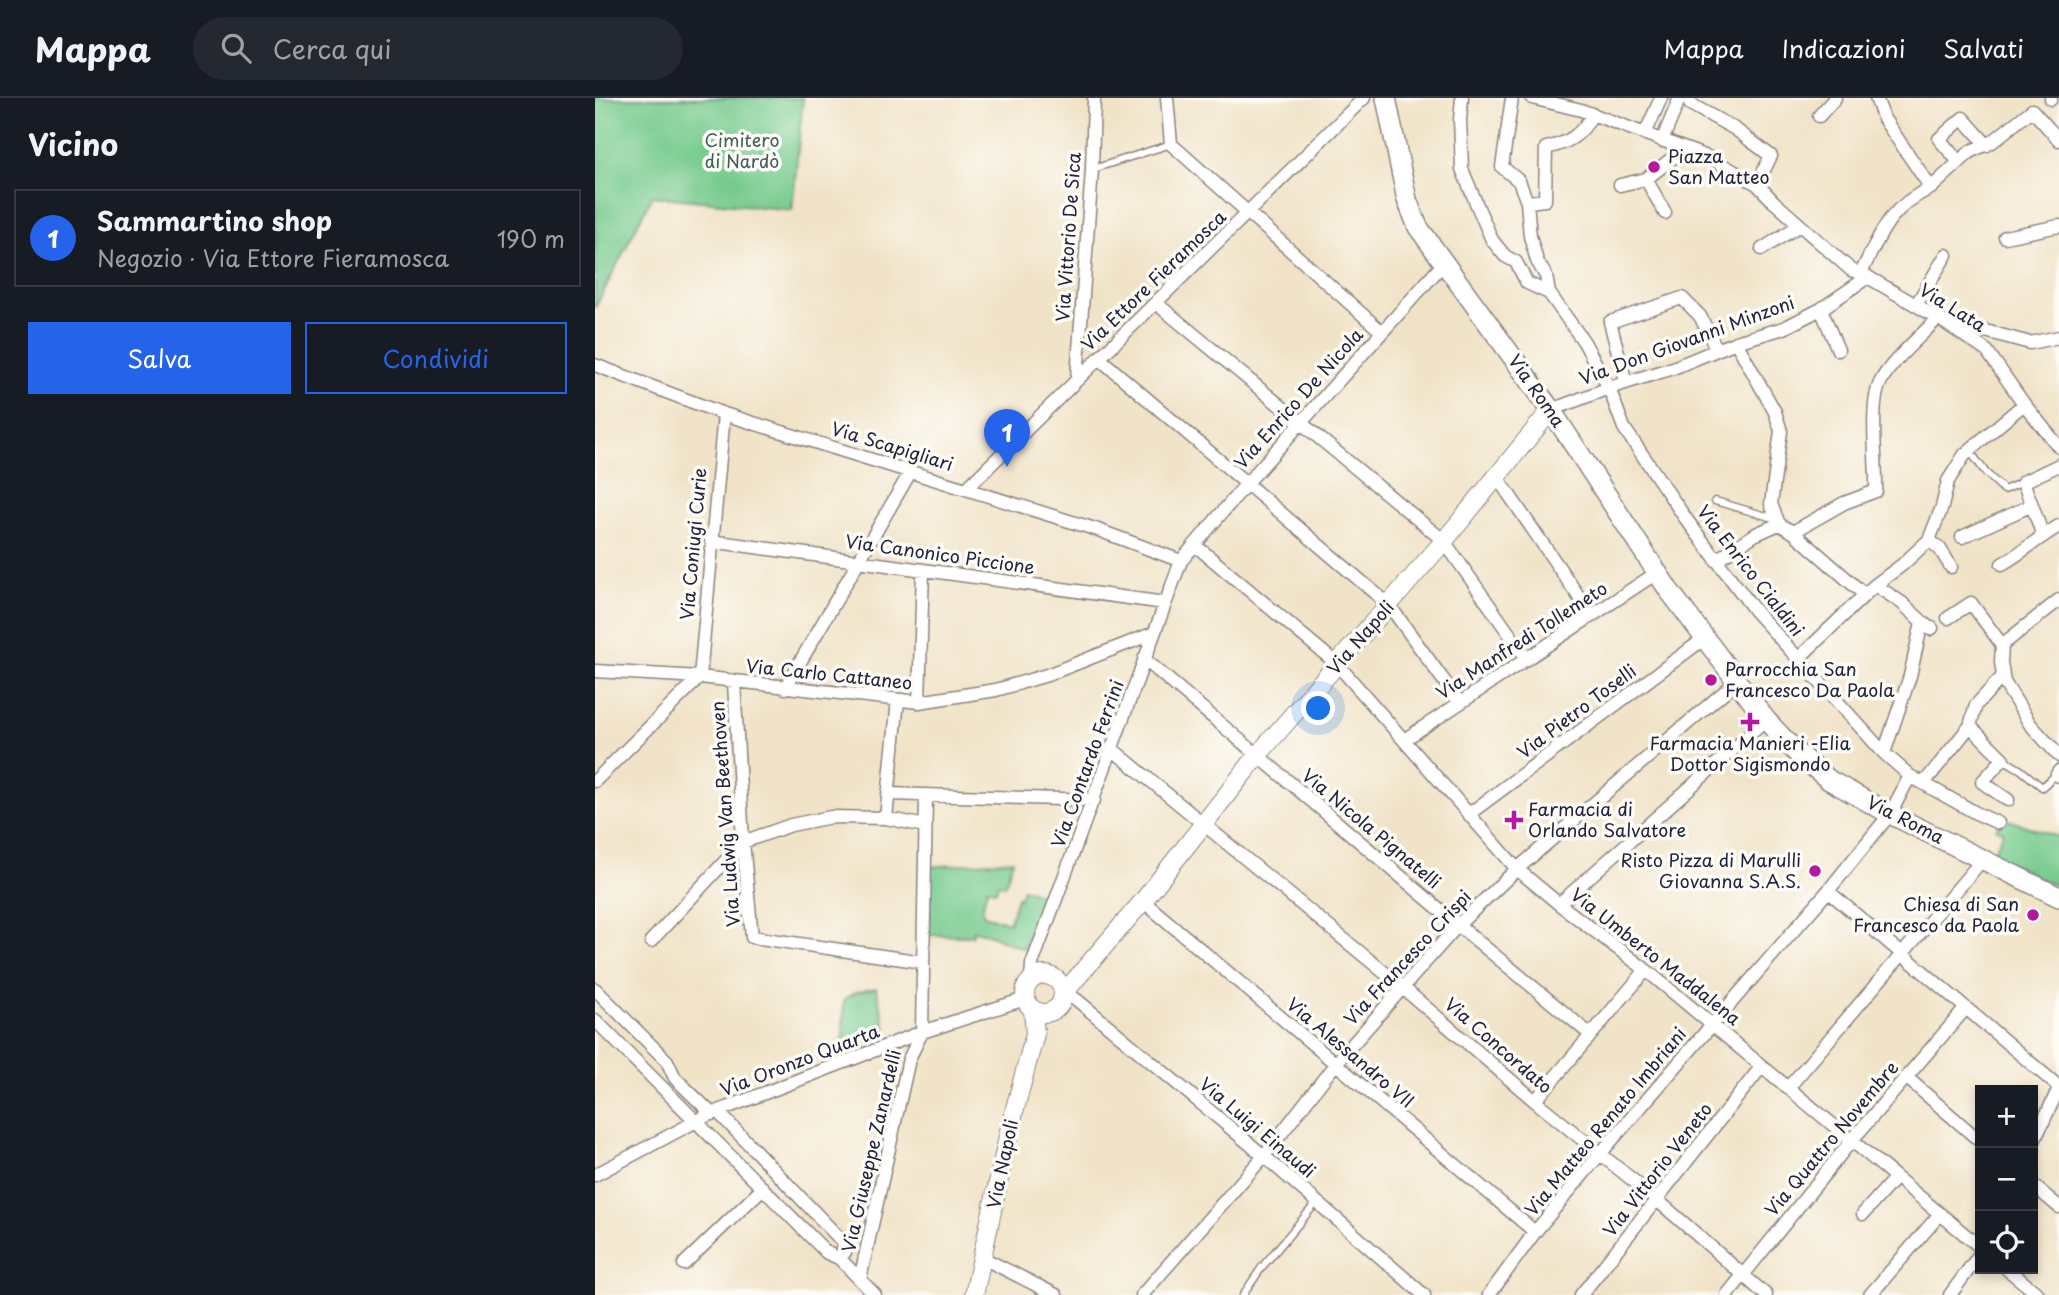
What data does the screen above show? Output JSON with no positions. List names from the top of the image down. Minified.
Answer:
{"streets":{"main road":["Via Roma","Via Napoli"],"street":["Via Vittorio De Sica","Via Ettore Fieramosca","Via Lata","Via Don Giovanni Minzoni","Via Enrico De Nicola","Via Scapigliari","Via Coniugi Curie","Via Canonico Piccione","Via Enrico Cialdini","Via Manfredi Tollemeto","Via Carlo Cattaneo","Via Pietro Toselli","Via Contardo Ferrini","Via Ludwig Van Beethoven","Via Nicola Pignatelli","Via Umberto Maddalena","Via Francesco Crispi","Via Concordato","Via Alessandro VII","Via Oronzo Quarta","Via Matteo Renato Imbriani","Via Luigi Einaudi","Via Quattro Novembre","Via Giuseppe Zanardelli","Via Vittorio Veneto"]},"crossings":[["Via Vittorio De Sica","Via Ettore Fieramosca"],["Via Ettore Fieramosca","Via Scapigliari"],["Via Lata","Via Don Giovanni Minzoni"],["Via Don Giovanni Minzoni","Via Roma"],["Via Don Giovanni Minzoni","Via Enrico Cialdini"],["Via Don Giovanni Minzoni","Via Napoli"],["Via Roma","Via Enrico De Nicola"],["Via Roma","Via Napoli"],["Via Roma","Via Manfredi Tollemeto"],["Via Roma","Via Pietro Toselli"],["Via Roma","Via Francesco Crispi"],["Via Roma","Via Matteo Renato Imbriani"],["Via Enrico De Nicola","Via Scapigliari"],["Via Enrico De Nicola","Via Contardo Ferrini"],["Via Enrico De Nicola","Via Umberto Maddalena"],["Via Scapigliari","Via Coniugi Curie"],["Via Scapigliari","Via Contardo Ferrini"],["Via Coniugi Curie","Via Canonico Piccione"],["Via Coniugi Curie","Via Carlo Cattaneo"],["Via Canonico Piccione","Via Contardo Ferrini"],["Via Enrico Cialdini","Via Matteo Renato Imbriani"],["Via Napoli","Via Contardo Ferrini"],["Via Napoli","Via Nicola Pignatelli"],["Via Napoli","Via Umberto Maddalena"],["Via Napoli","Via Concordato"],["Via Napoli","Via Alessandro VII"],["Via Napoli","Via Oronzo Quarta"],["Via Napoli","Via Luigi Einaudi"],["Via Manfredi Tollemeto","Via Umberto Maddalena"],["Via Carlo Cattaneo","Via Contardo Ferrini"],["Via Carlo Cattaneo","Via Ludwig Van Beethoven"],["Via Pietro Toselli","Via Umberto Maddalena"],["Via Contardo Ferrini","Via Nicola Pignatelli"],["Via Contardo Ferrini","Via Concordato"],["Via Contardo Ferrini","Via Oronzo Quarta"],["Via Contardo Ferrini","Via Luigi Einaudi"],["Via Nicola Pignatelli","Via Francesco Crispi"],["Via Umberto Maddalena","Via Francesco Crispi"],["Via Umberto Maddalena","Via Matteo Renato Imbriani"],["Via Umberto Maddalena","Via Quattro Novembre"],["Via Umberto Maddalena","Via Vittorio Veneto"],["Via Francesco Crispi","Via Concordato"],["Via Francesco Crispi","Via Alessandro VII"],["Via Francesco Crispi","Via Luigi Einaudi"],["Via Concordato","Via Matteo Renato Imbriani"],["Via Concordato","Via Quattro Novembre"],["Via Concordato","Via Vittorio Veneto"],["Via Alessandro VII","Via Matteo Renato Imbriani"],["Via Oronzo Quarta","Via Luigi Einaudi"],["Via Oronzo Quarta","Via Giuseppe Zanardelli"]],"parks":["Cimitero di Nardò"],"places":{"other":["Piazza San Matteo","Parrocchia San Francesco Da Paola","Risto Pizza di Marulli Giovanna S.A.S.","Chiesa di San Francesco da Paola"],"health":["Farmacia Manieri -Elia Dottor Sigismondo","Farmacia di Orlando Salvatore"]},"page":{"header":"Mappa","search":"Cerca qui","nav":["Mappa","Indicazioni","Salvati"],"heading":"Vicino","list":[{"mark":"1","name":"Sammartino shop","note":"Negozio · Via Ettore Fieramosca","value":"190 m"}],"buttons":["Salva","Condividi"],"pins":"1","map_buttons":["+","−"]}}
